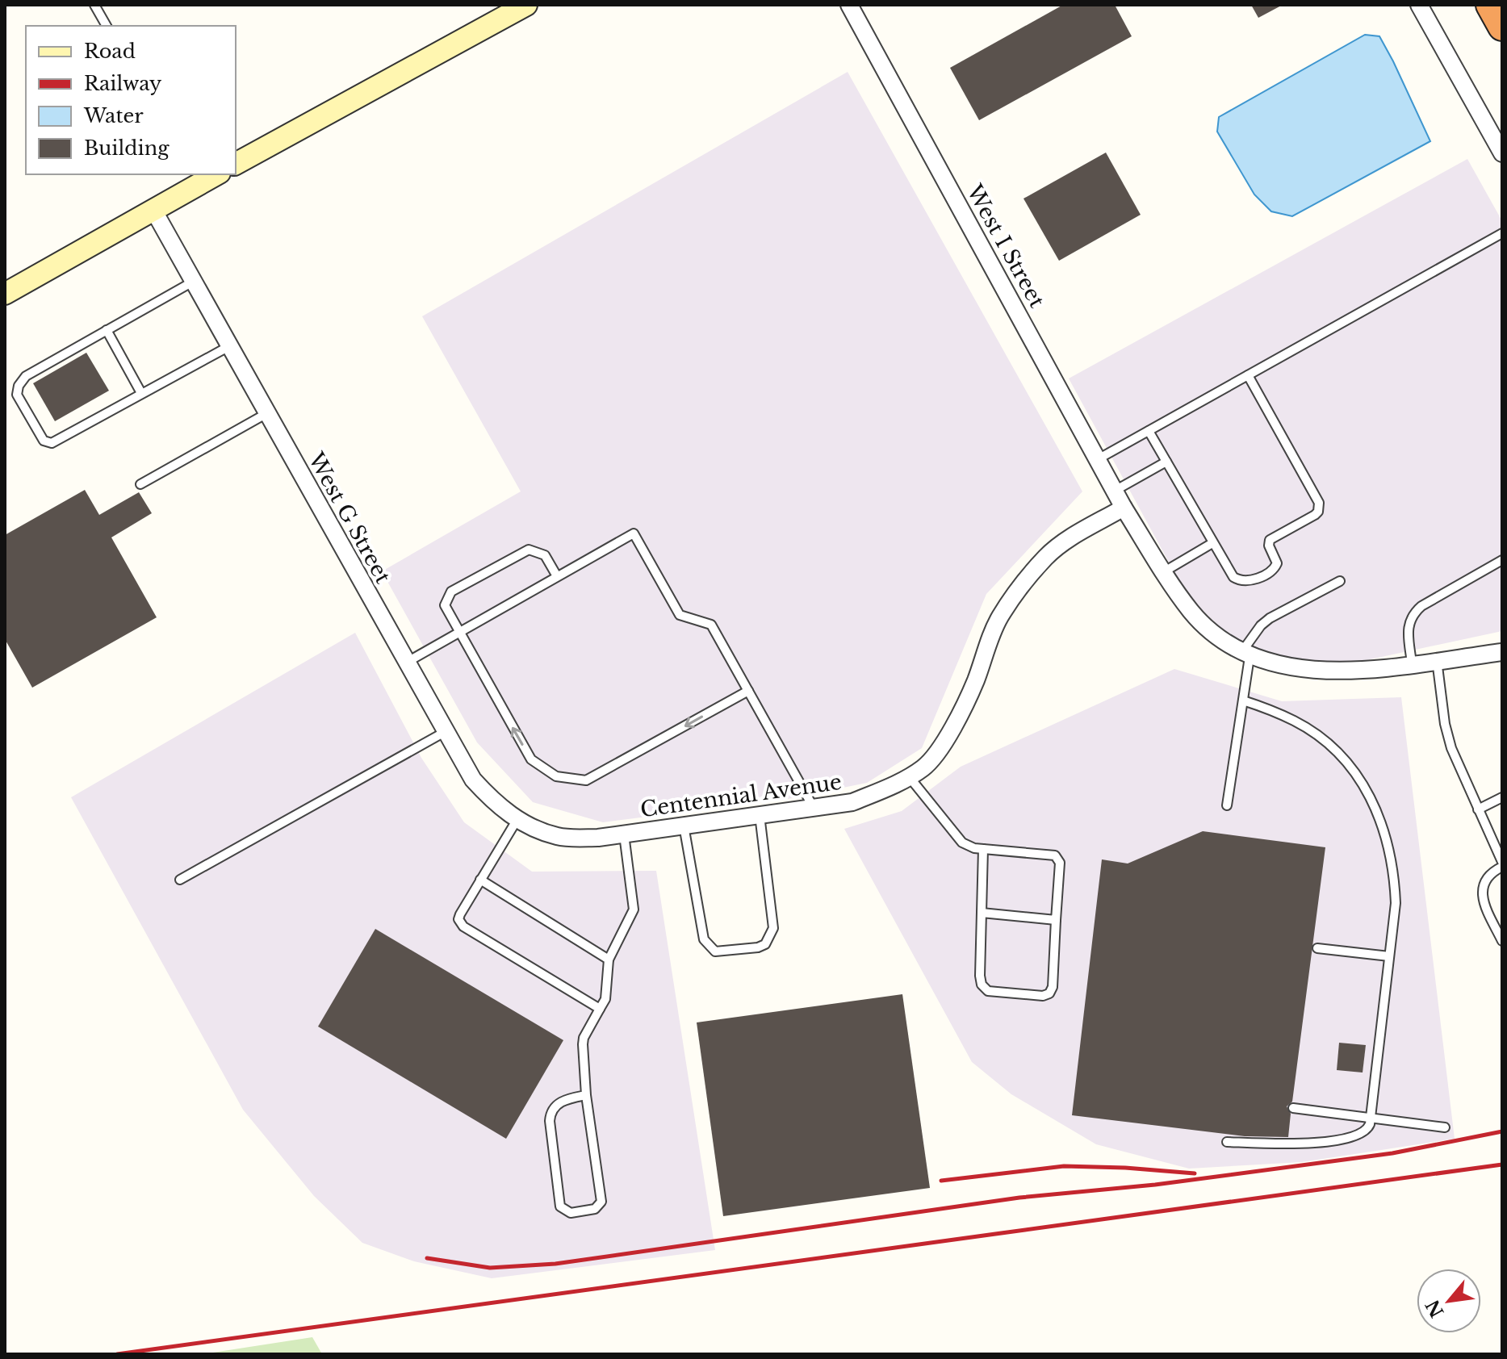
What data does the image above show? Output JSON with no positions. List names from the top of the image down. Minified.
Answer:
{"streets":{"street":["West I Street","West G Street","Centennial Avenue"]},"crossings":[["West I Street","Centennial Avenue"],["West G Street","Centennial Avenue"]],"legend":["Road","Railway","Water","Building"],"north":"bottom left"}
